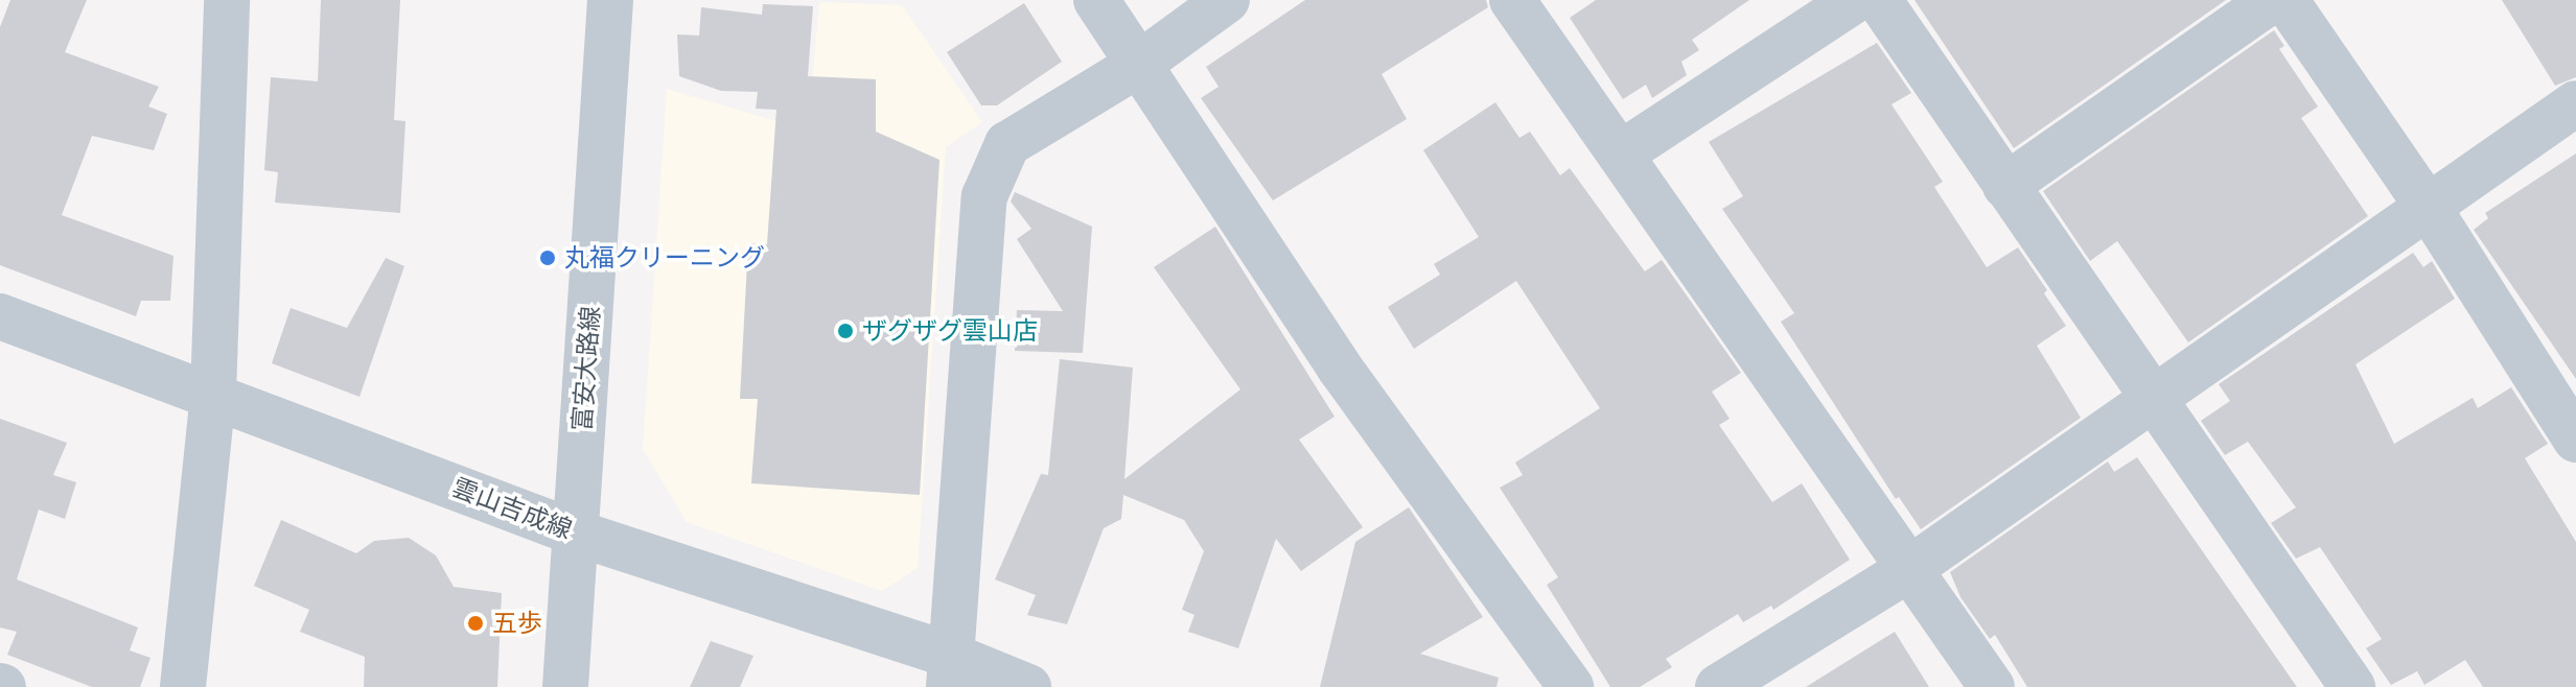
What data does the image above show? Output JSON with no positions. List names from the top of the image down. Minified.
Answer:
{"streets":{"street":["富安大路線","雲山吉成線"]},"crossings":[["富安大路線","雲山吉成線"]],"places":["丸福クリーニング","ザグザグ雲山店","五歩"]}
